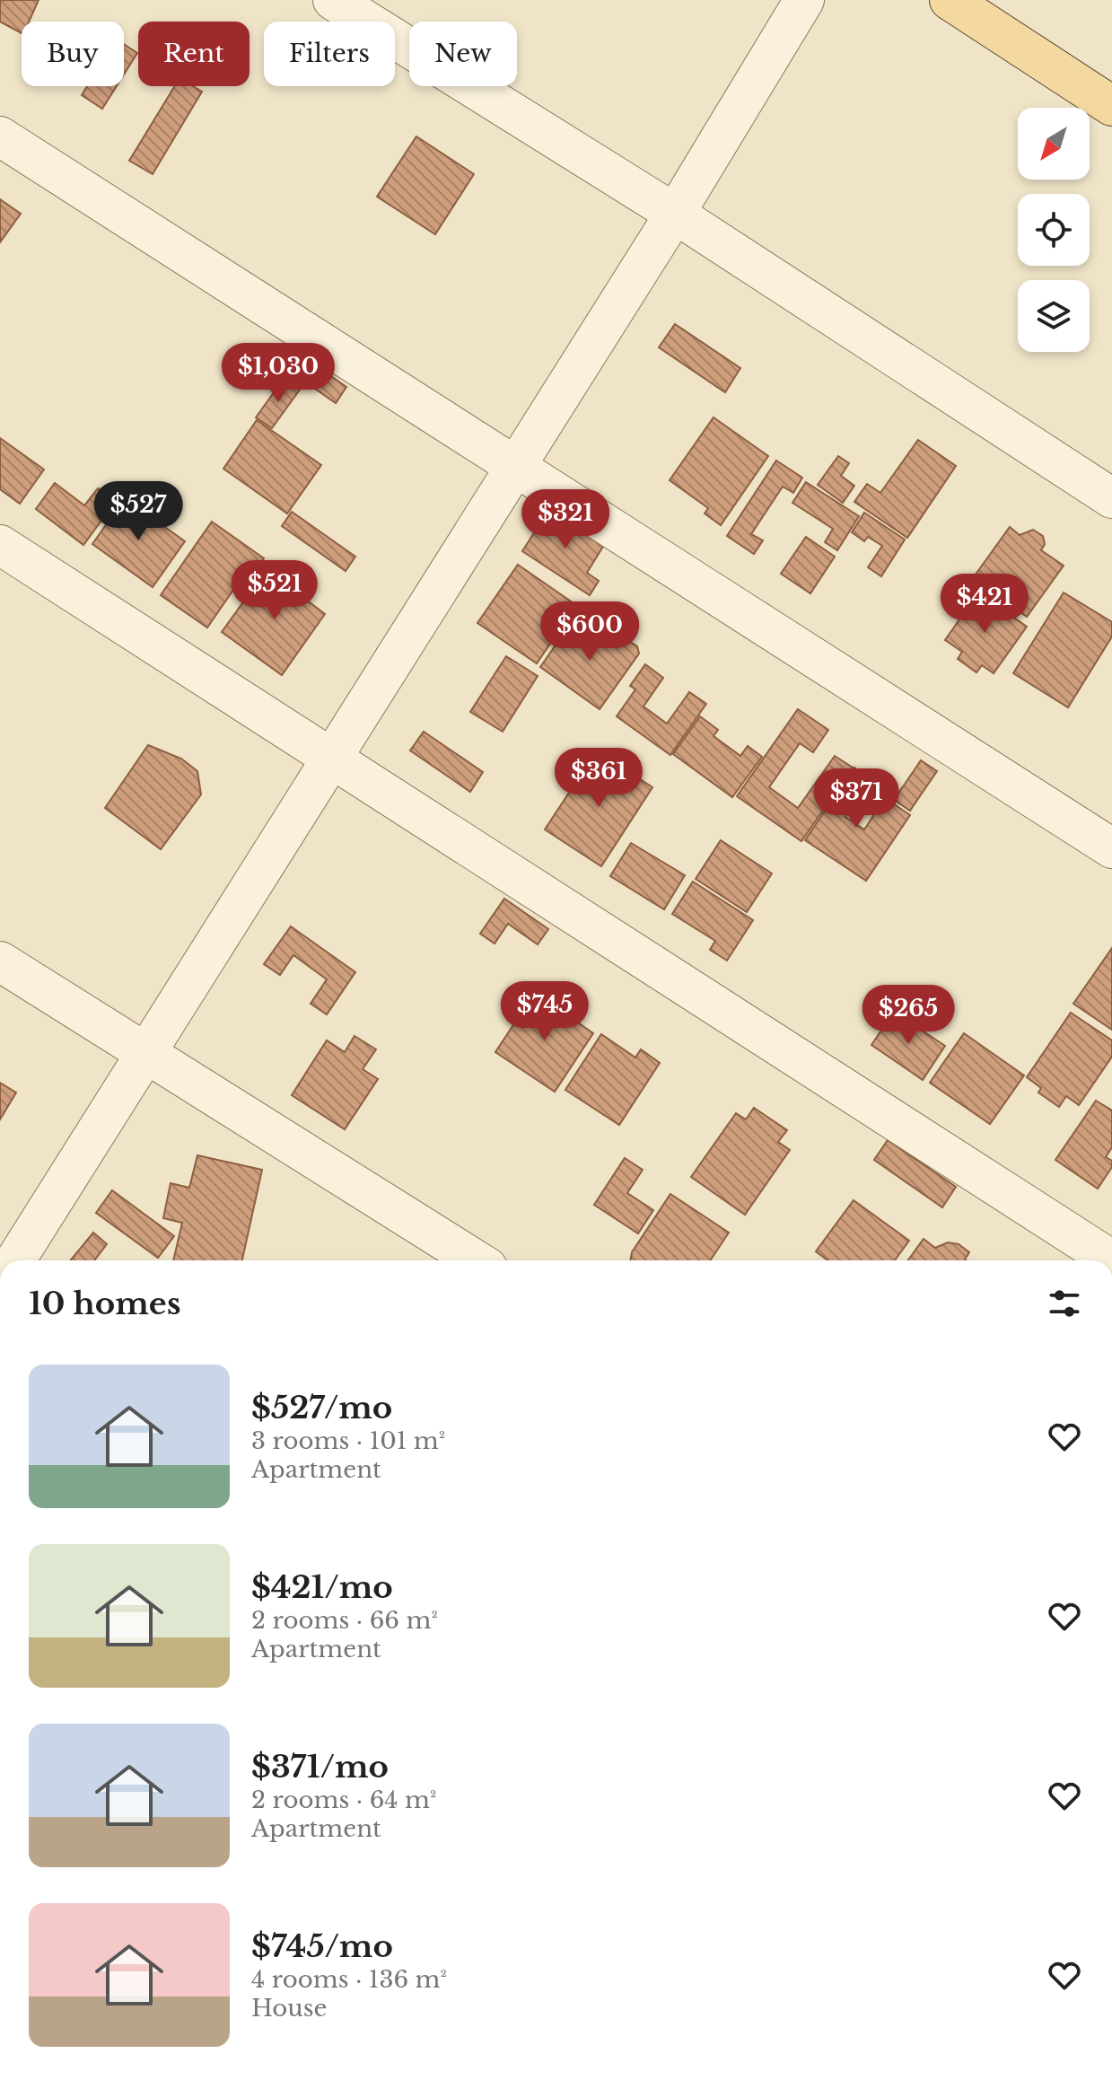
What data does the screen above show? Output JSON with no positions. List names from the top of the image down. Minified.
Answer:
{"north":"bottom left","page":{"chip":["Buy","Rent","Filters","New"],"price":["$1,030","$527","$321","$521","$421","$600","$361","$371","$745","$265"],"heading":"10 homes","list":[{"name":"$527/mo","note":"3 rooms · 101 m² · Apartment"},{"name":"$421/mo","note":"2 rooms · 66 m² · Apartment"},{"name":"$371/mo","note":"2 rooms · 64 m² · Apartment"},{"name":"$745/mo","note":"4 rooms · 136 m² · House"}]}}
